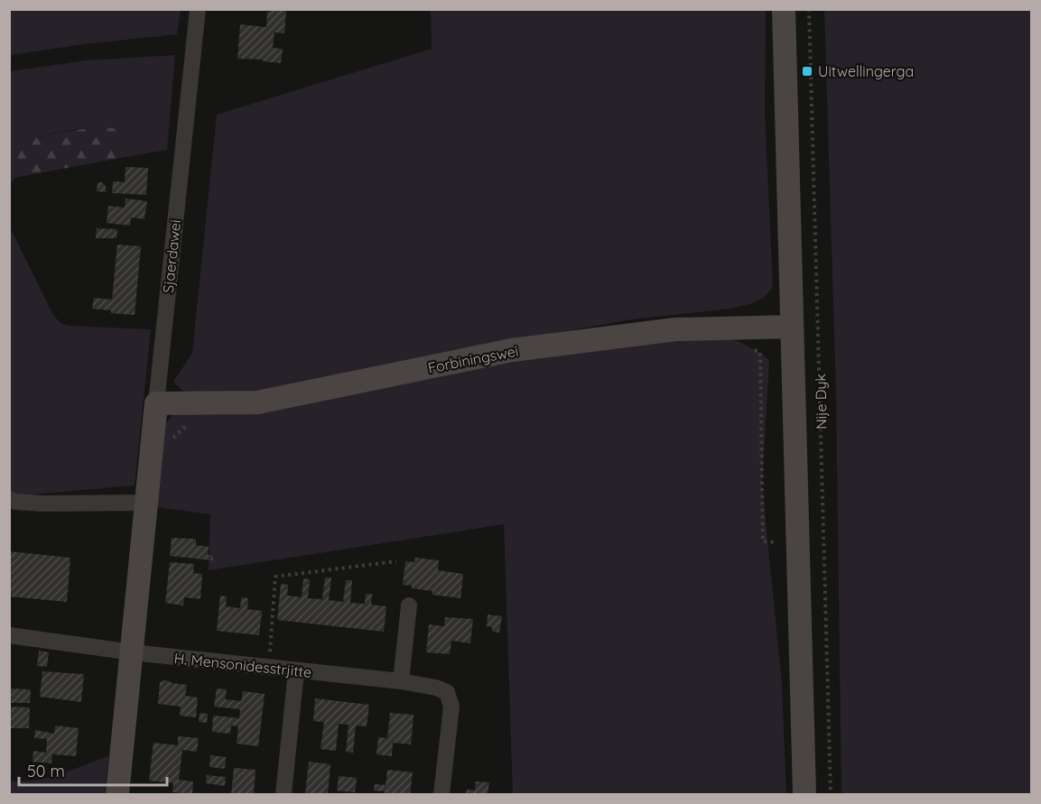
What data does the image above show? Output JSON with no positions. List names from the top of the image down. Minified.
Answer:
{"streets":{"street":["Sjaerdawei","Forbiningswei","Nije Dyk","H. Mensonidesstrjitte"]},"crossings":[["Sjaerdawei","Forbiningswei"],["Sjaerdawei","H. Mensonidesstrjitte"],["Forbiningswei","Nije Dyk"]],"places":{"transit":["Uitwellingerga"]},"scale_bar":"50 m"}
